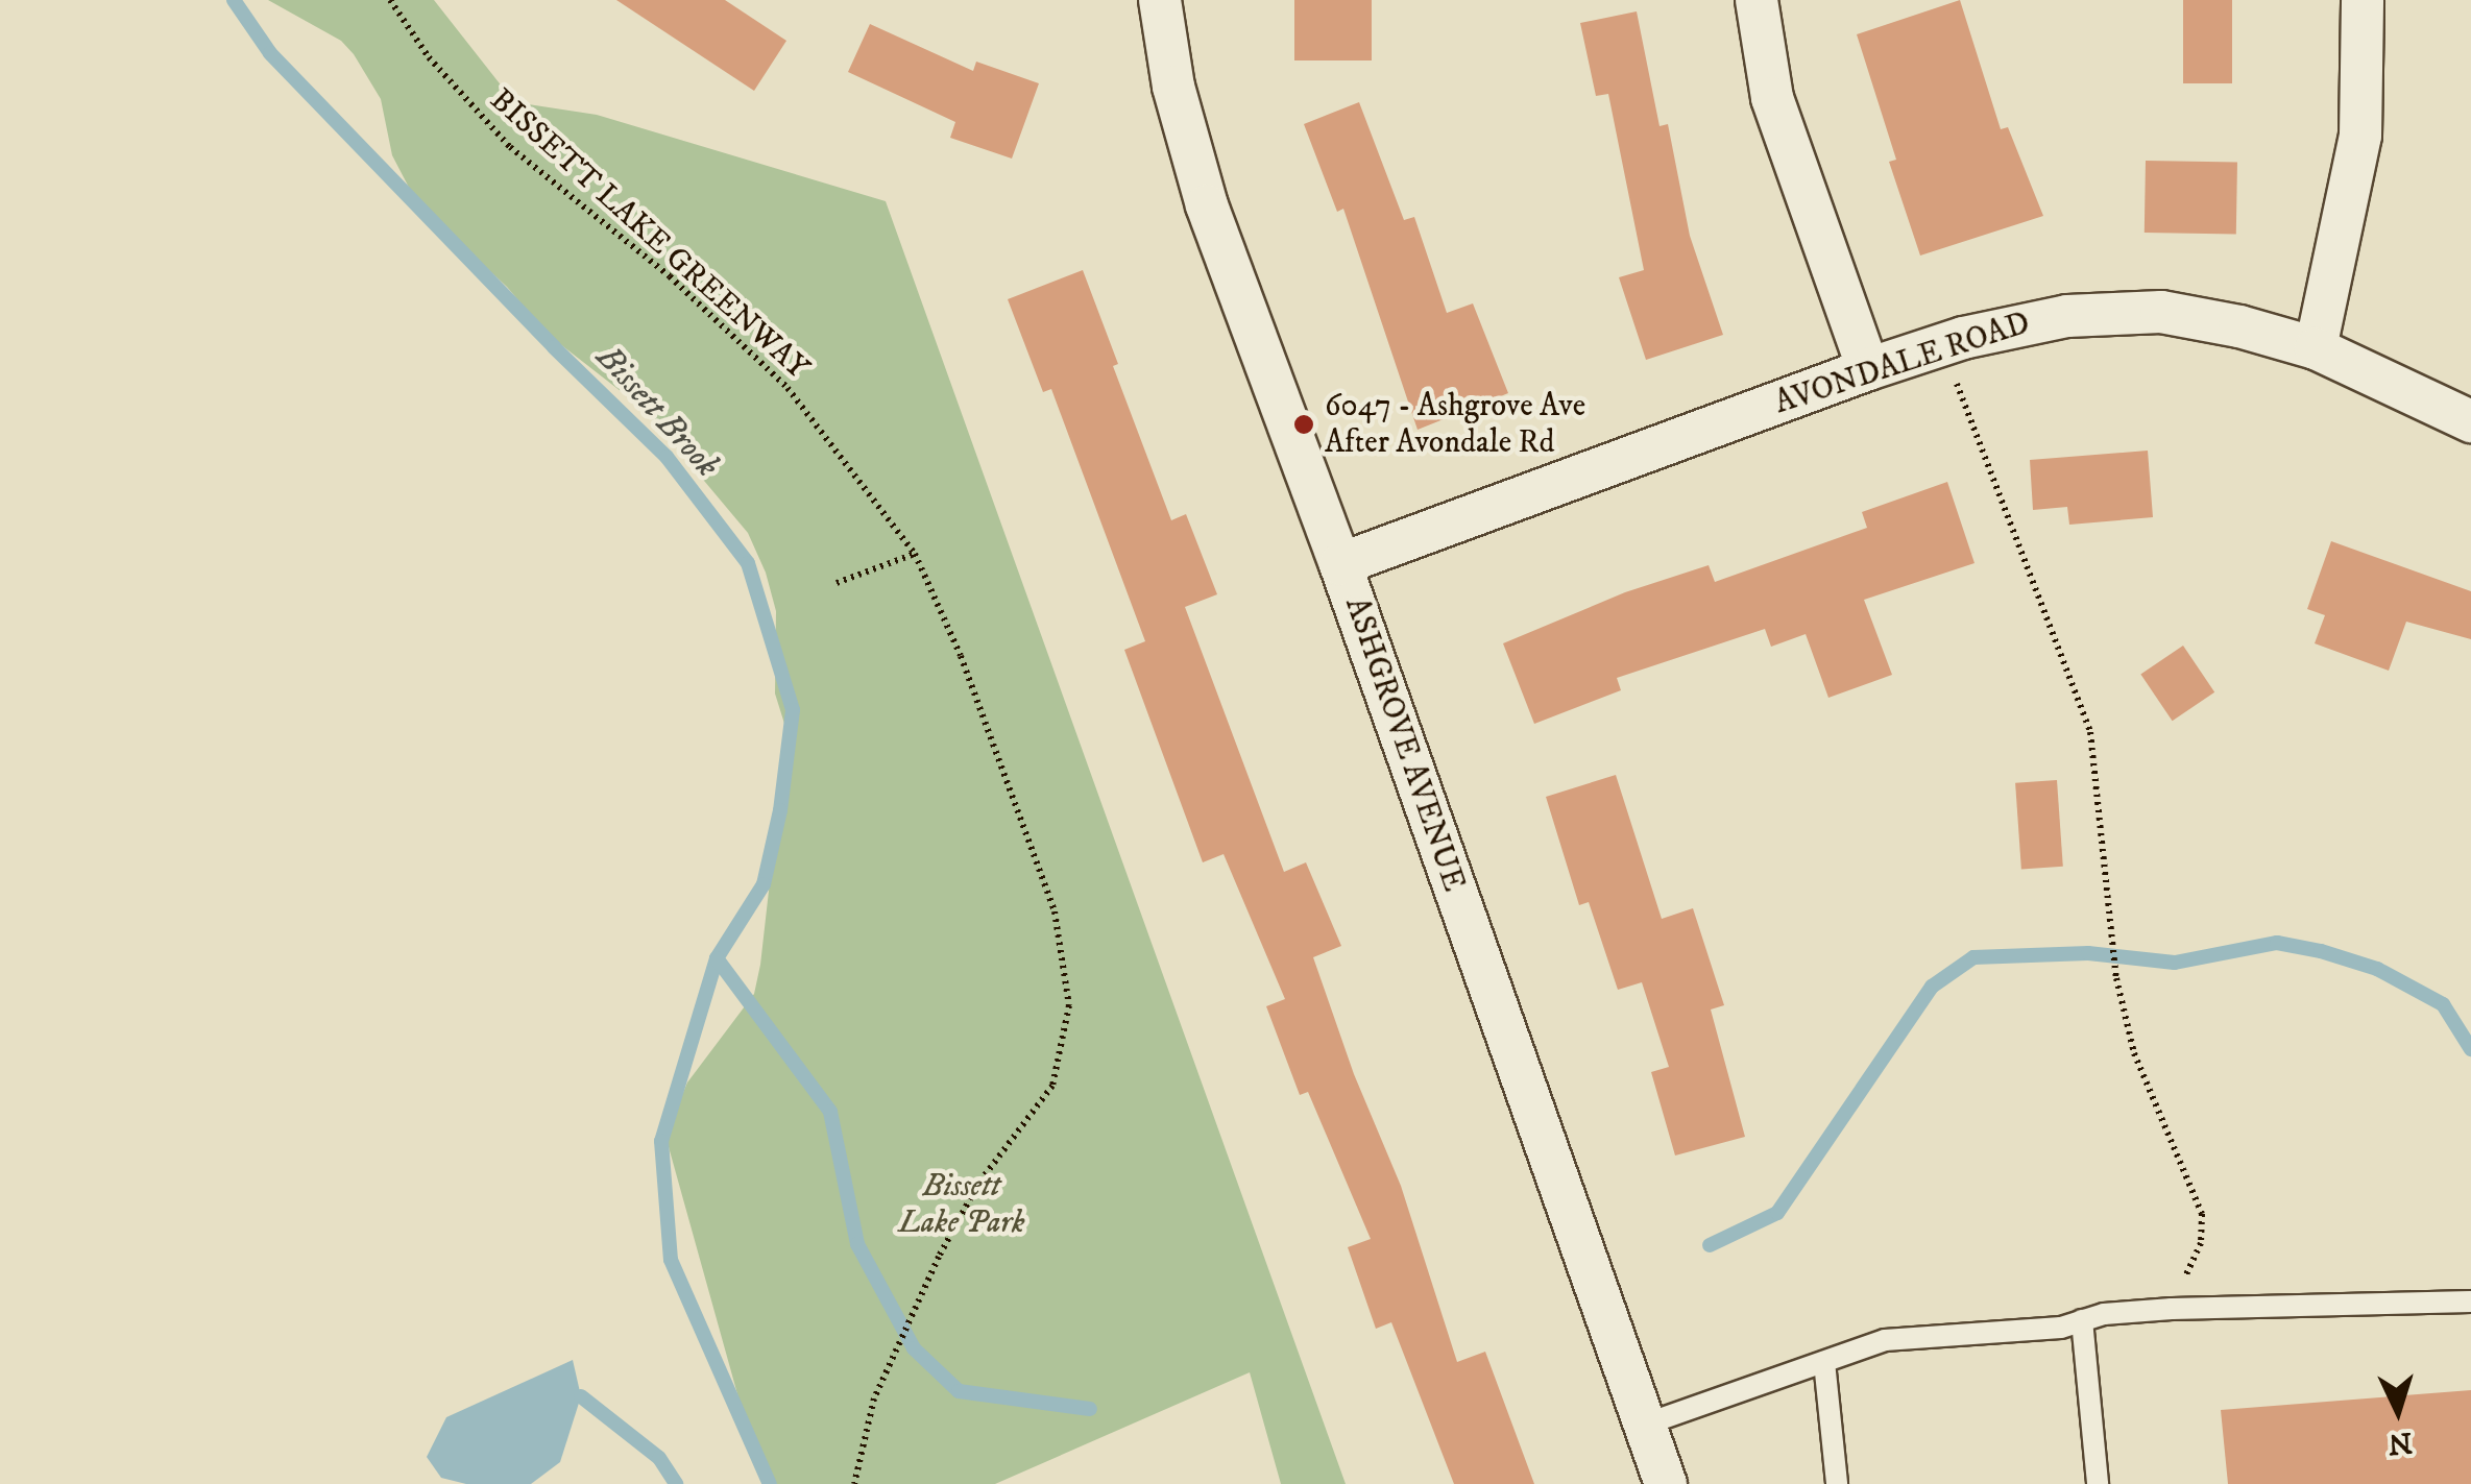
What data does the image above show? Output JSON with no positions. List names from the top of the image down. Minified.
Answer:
{"streets":{"street":["AVONDALE ROAD","ASHGROVE AVENUE"],"path":["BISSETT LAKE GREENWAY"]},"crossings":[["AVONDALE ROAD","ASHGROVE AVENUE"]],"water":["Bissett Brook"],"parks":["Bissett Lake Park"],"places":["6047 - Ashgrove Ave After Avondale Rd"],"north":"bottom"}
